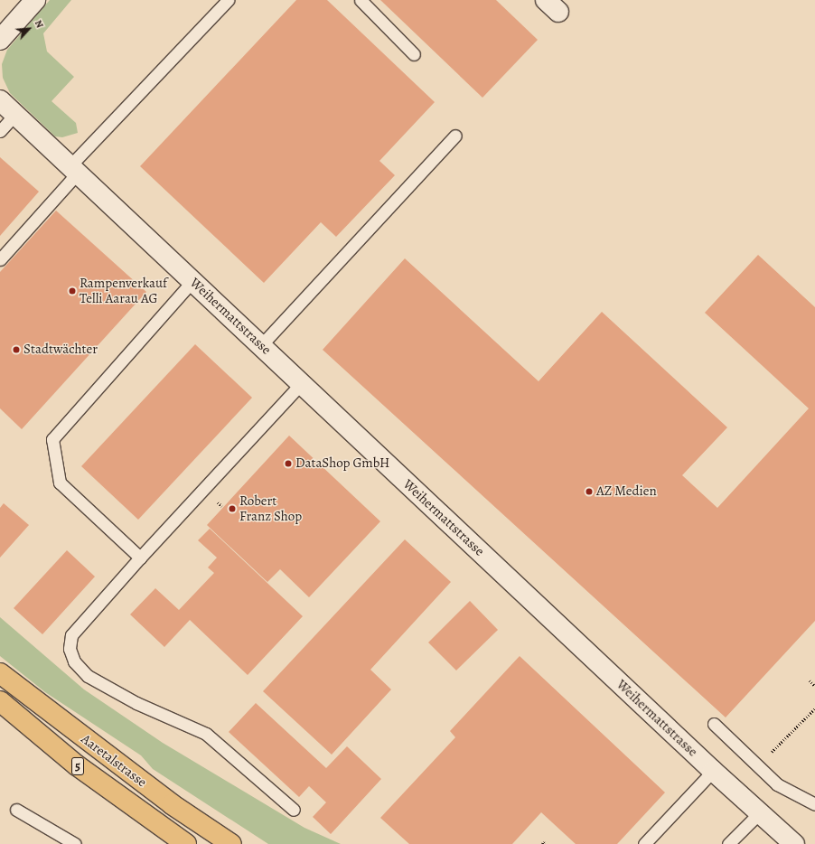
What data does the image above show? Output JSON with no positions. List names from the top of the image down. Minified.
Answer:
{"streets":{"main road":["Aaretalstrasse","5"],"street":["Weihermattstrasse"]},"places":["Rampenverkauf Telli Aarau AG","Stadtwächter","DataShop GmbH","AZ Medien","Robert Franz Shop"],"north":"top right"}
